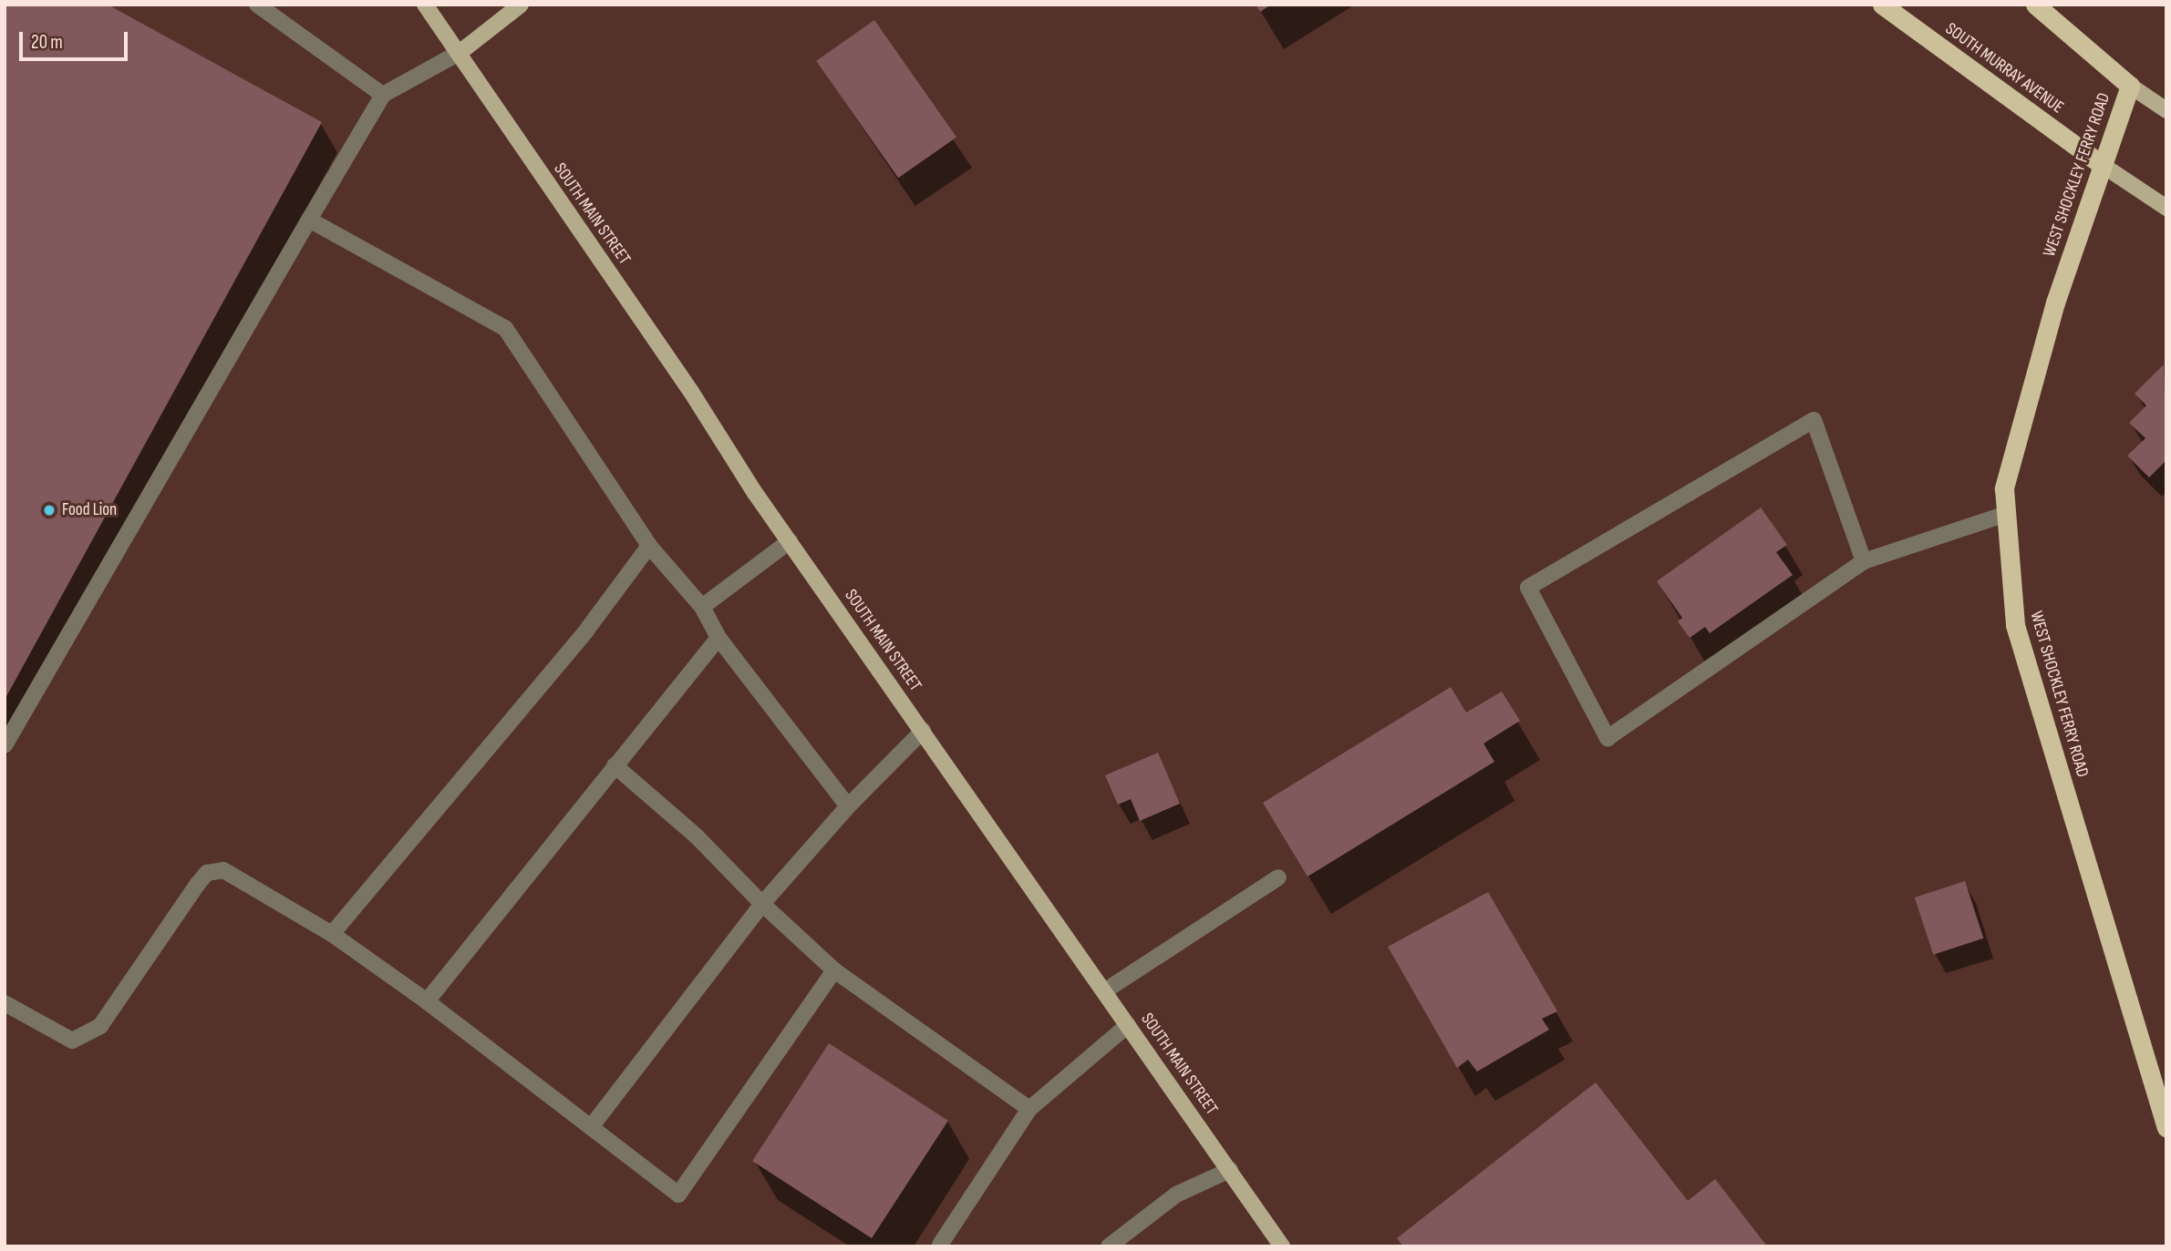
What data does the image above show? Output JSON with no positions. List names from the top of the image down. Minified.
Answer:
{"streets":{"highway":["SOUTH MURRAY AVENUE","WEST SHOCKLEY FERRY ROAD"],"main road":["SOUTH MAIN STREET"]},"crossings":[["SOUTH MURRAY AVENUE","WEST SHOCKLEY FERRY ROAD"]],"places":["Food Lion"],"scale_bar":"20 m"}
